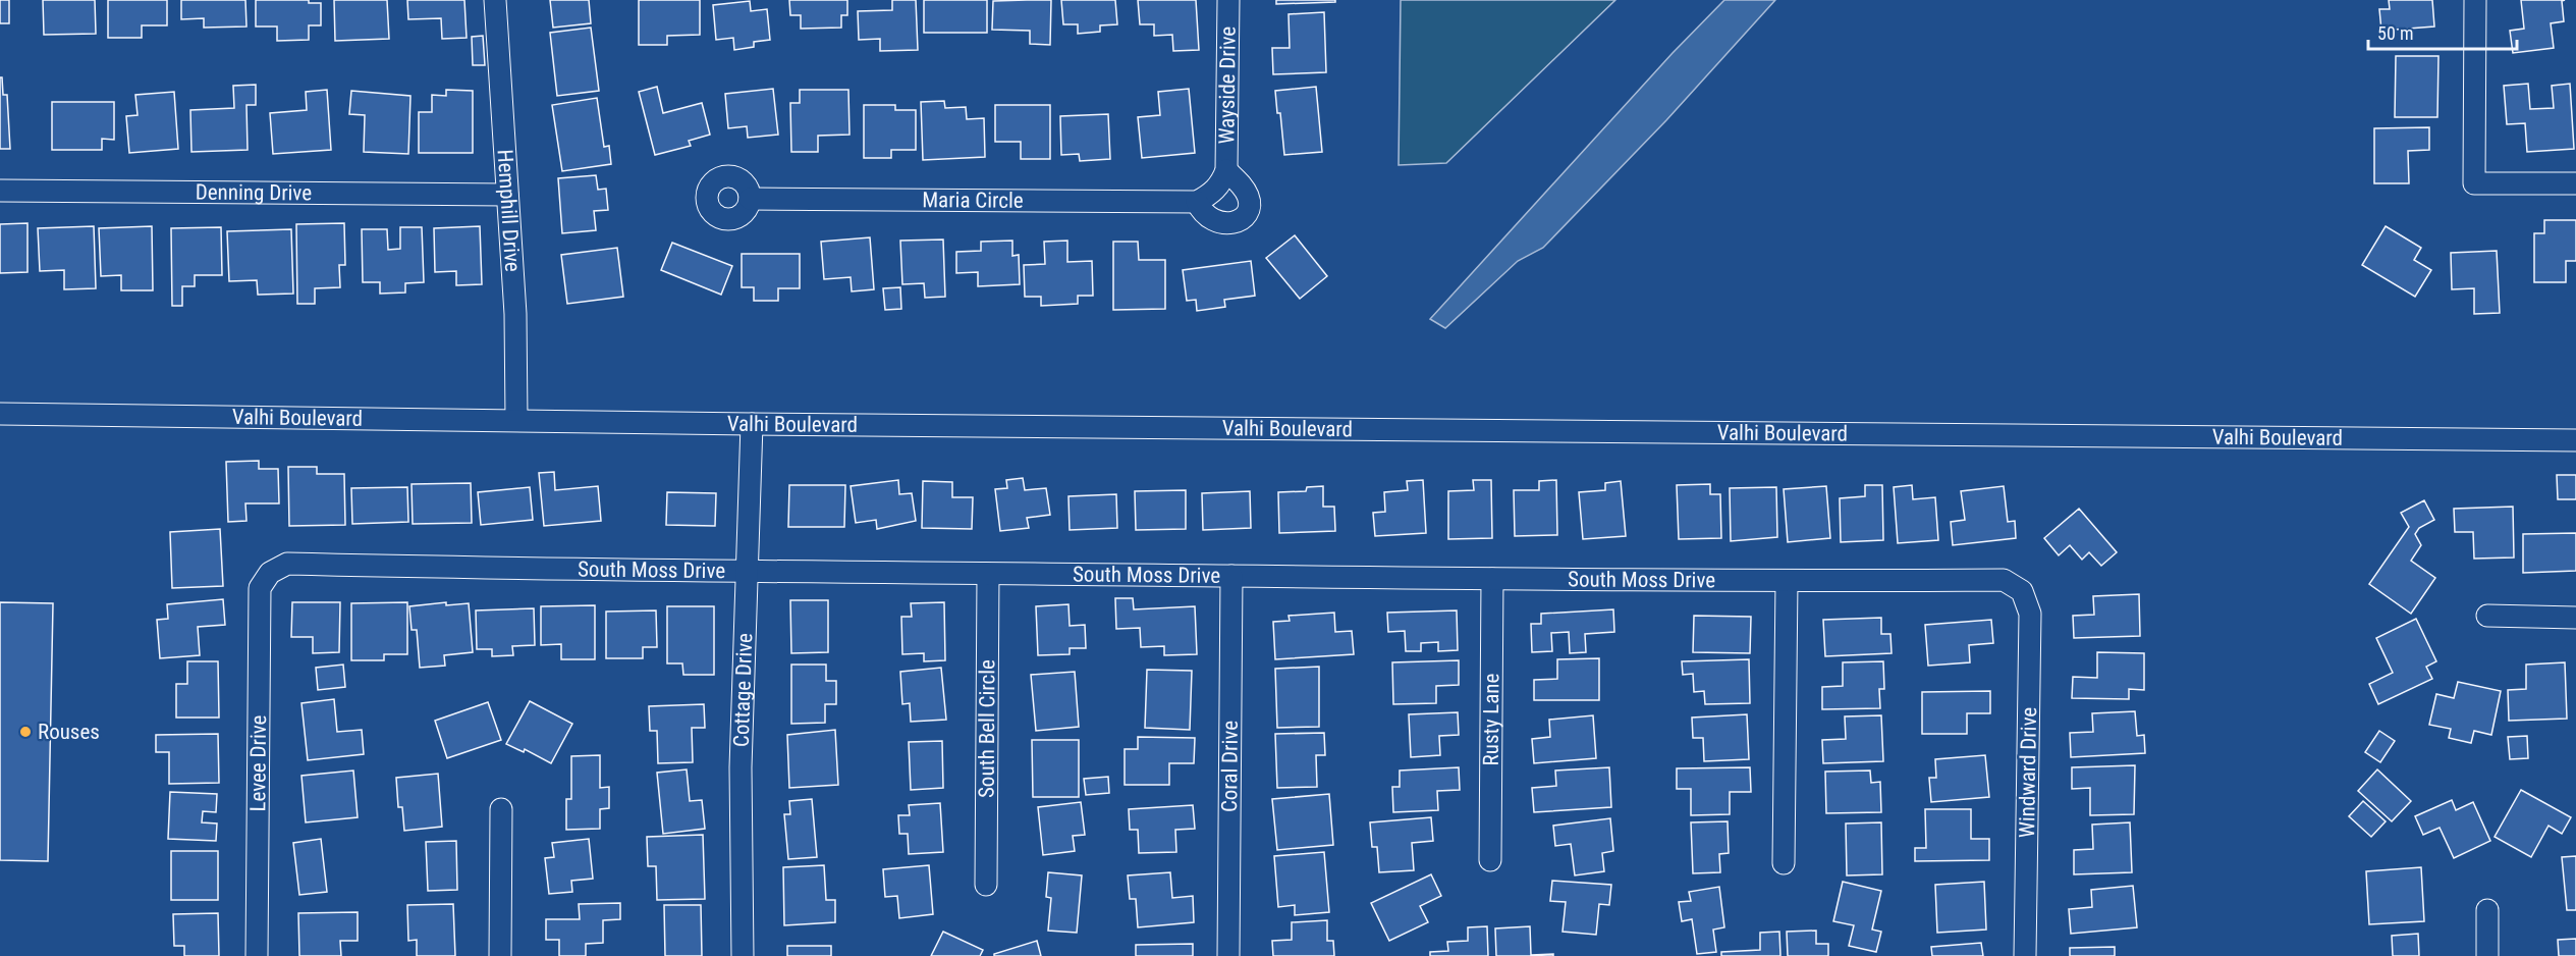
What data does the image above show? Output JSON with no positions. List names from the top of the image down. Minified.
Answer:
{"streets":{"street":["Wayside Drive","Denning Drive","Maria Circle","Hemphill Drive","Valhi Boulevard","South Moss Drive","Cottage Drive","Rusty Lane","South Bell Circle","Levee Drive","Coral Drive","Windward Drive"]},"crossings":[["Denning Drive","Hemphill Drive"],["Hemphill Drive","Valhi Boulevard"],["Valhi Boulevard","Cottage Drive"],["South Moss Drive","Cottage Drive"],["South Moss Drive","Rusty Lane"],["South Moss Drive","South Bell Circle"],["South Moss Drive","Levee Drive"],["South Moss Drive","Coral Drive"],["South Moss Drive","Windward Drive"]],"places":["Rouses"],"scale_bar":"50 m"}
